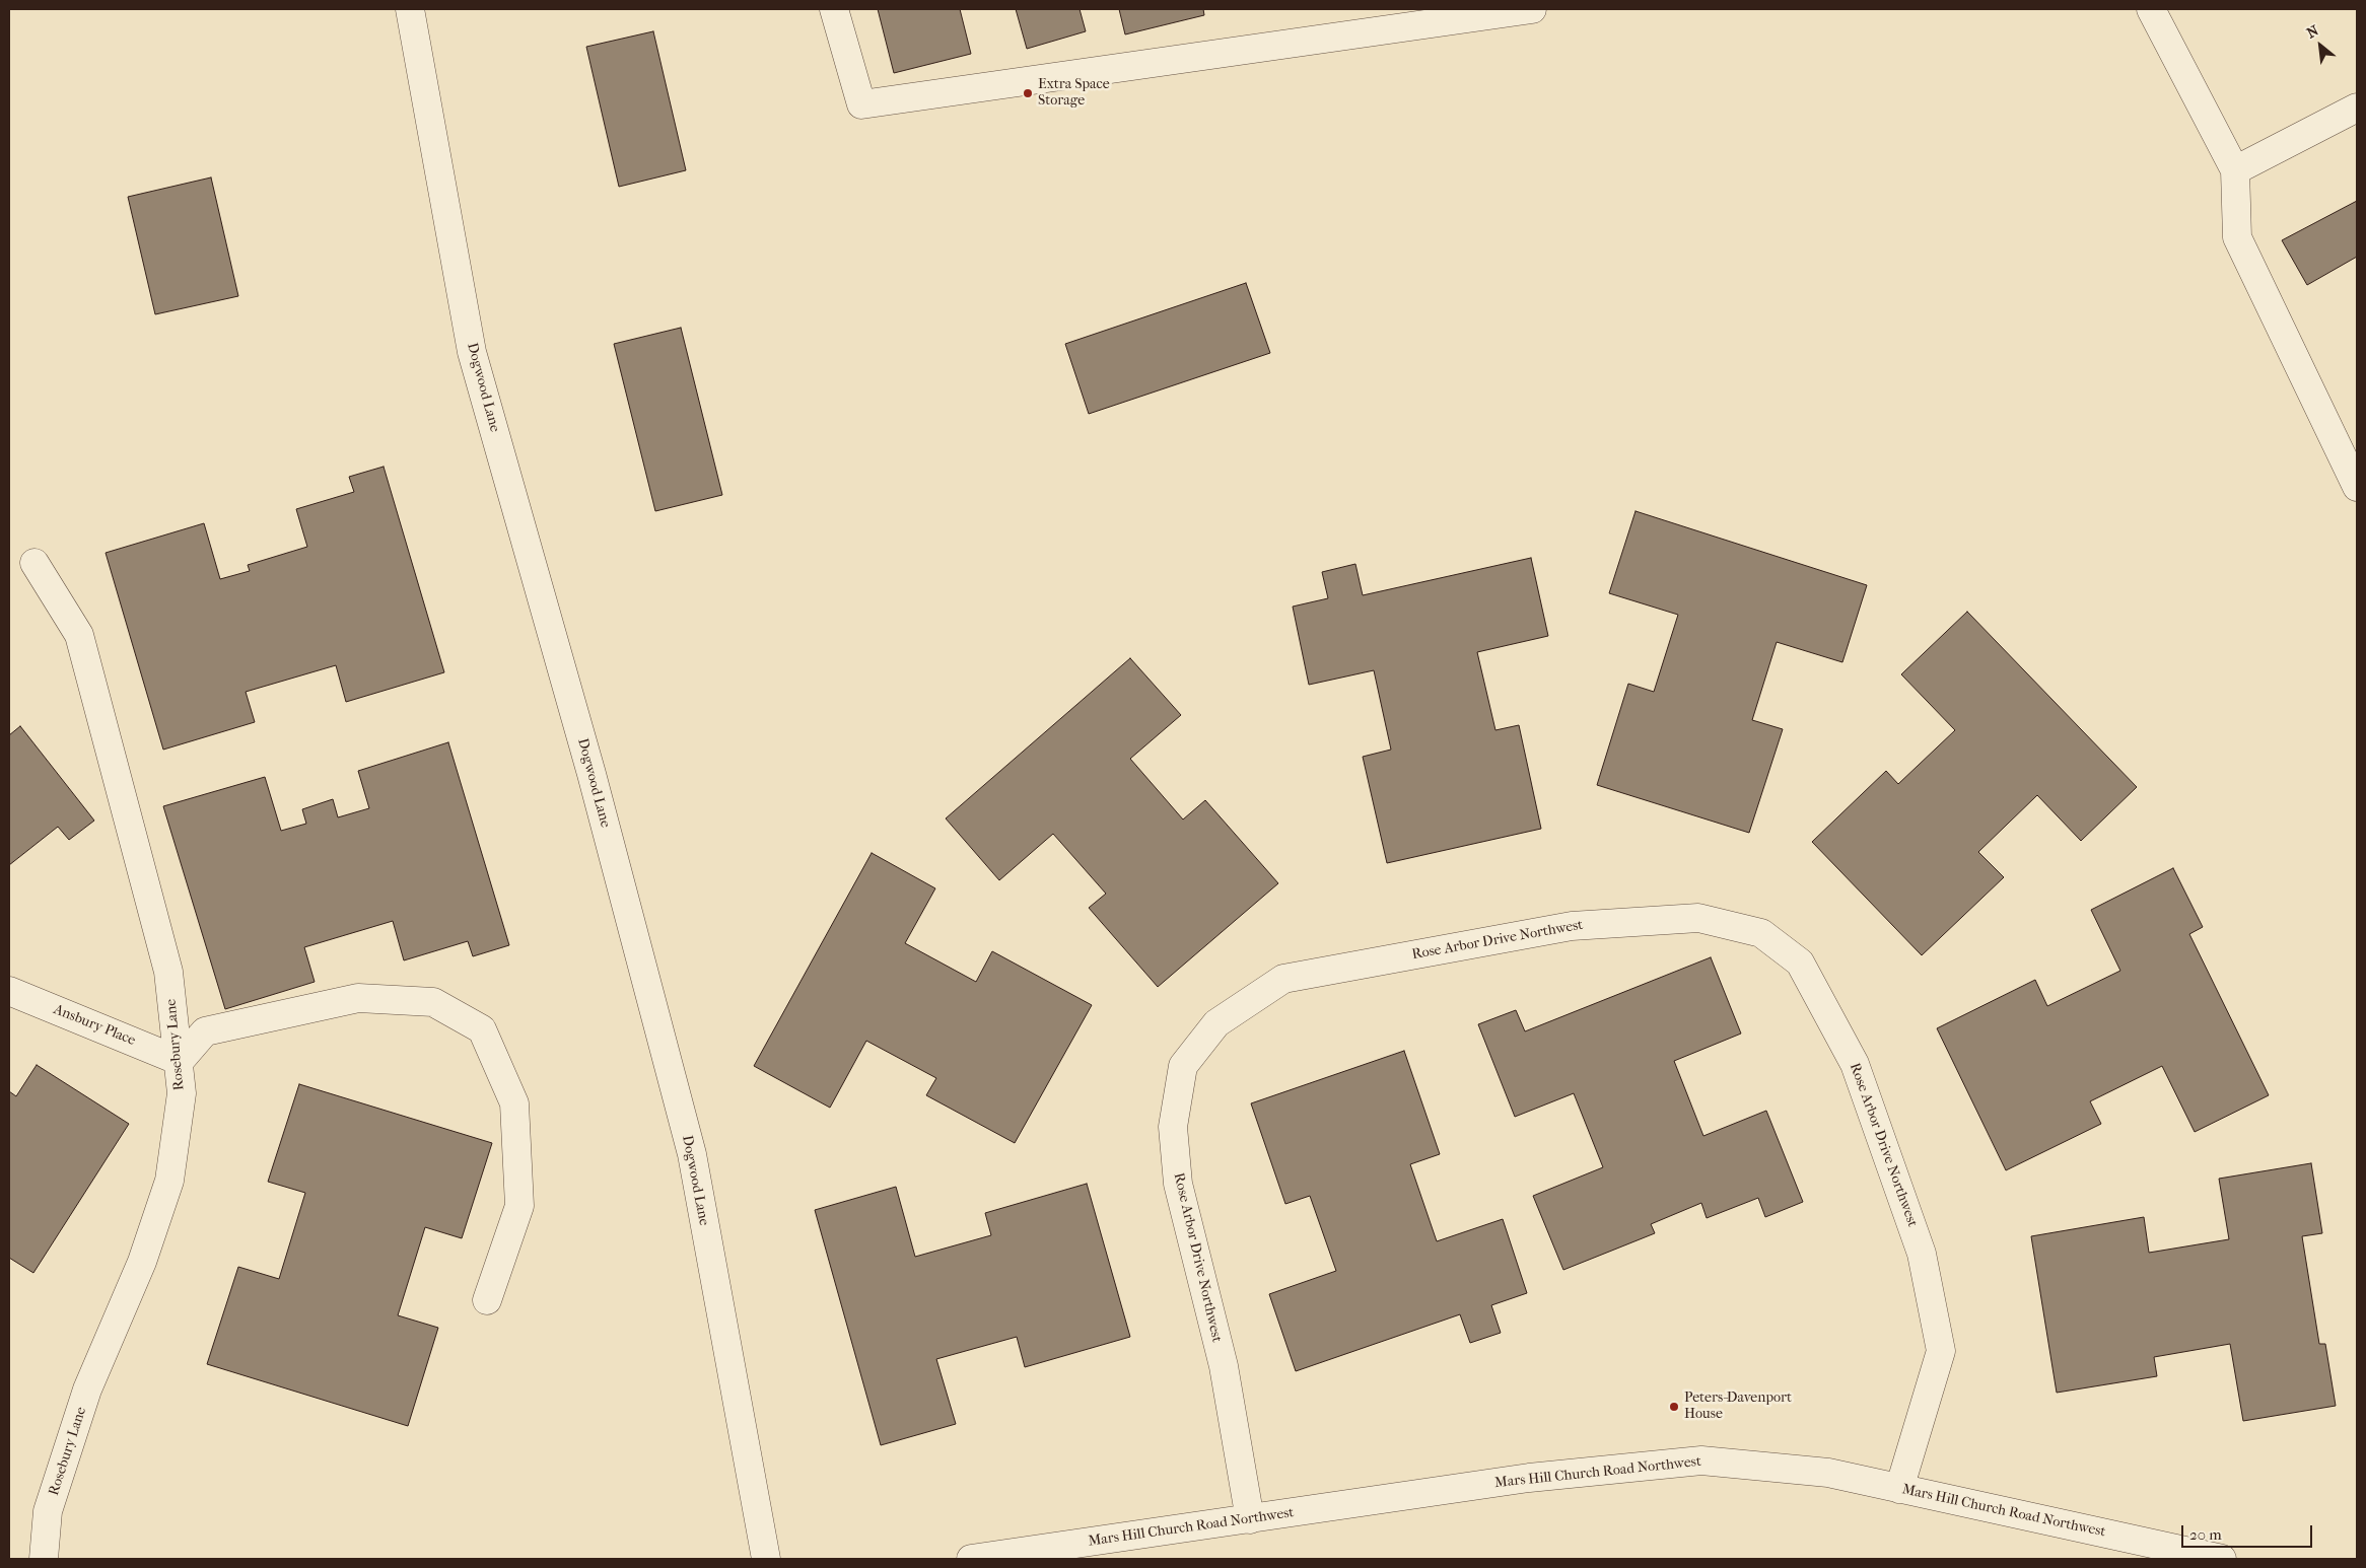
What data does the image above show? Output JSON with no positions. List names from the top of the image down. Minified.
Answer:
{"streets":{"street":["Dogwood Lane","Rose Arbor Drive Northwest","Ansbury Place","Rosebury Lane","Mars Hill Church Road Northwest"]},"crossings":[["Rose Arbor Drive Northwest","Mars Hill Church Road Northwest"],["Ansbury Place","Rosebury Lane"]],"places":["Extra Space Storage","Peters-Davenport House"],"scale_bar":"20 m","north":"top left"}
